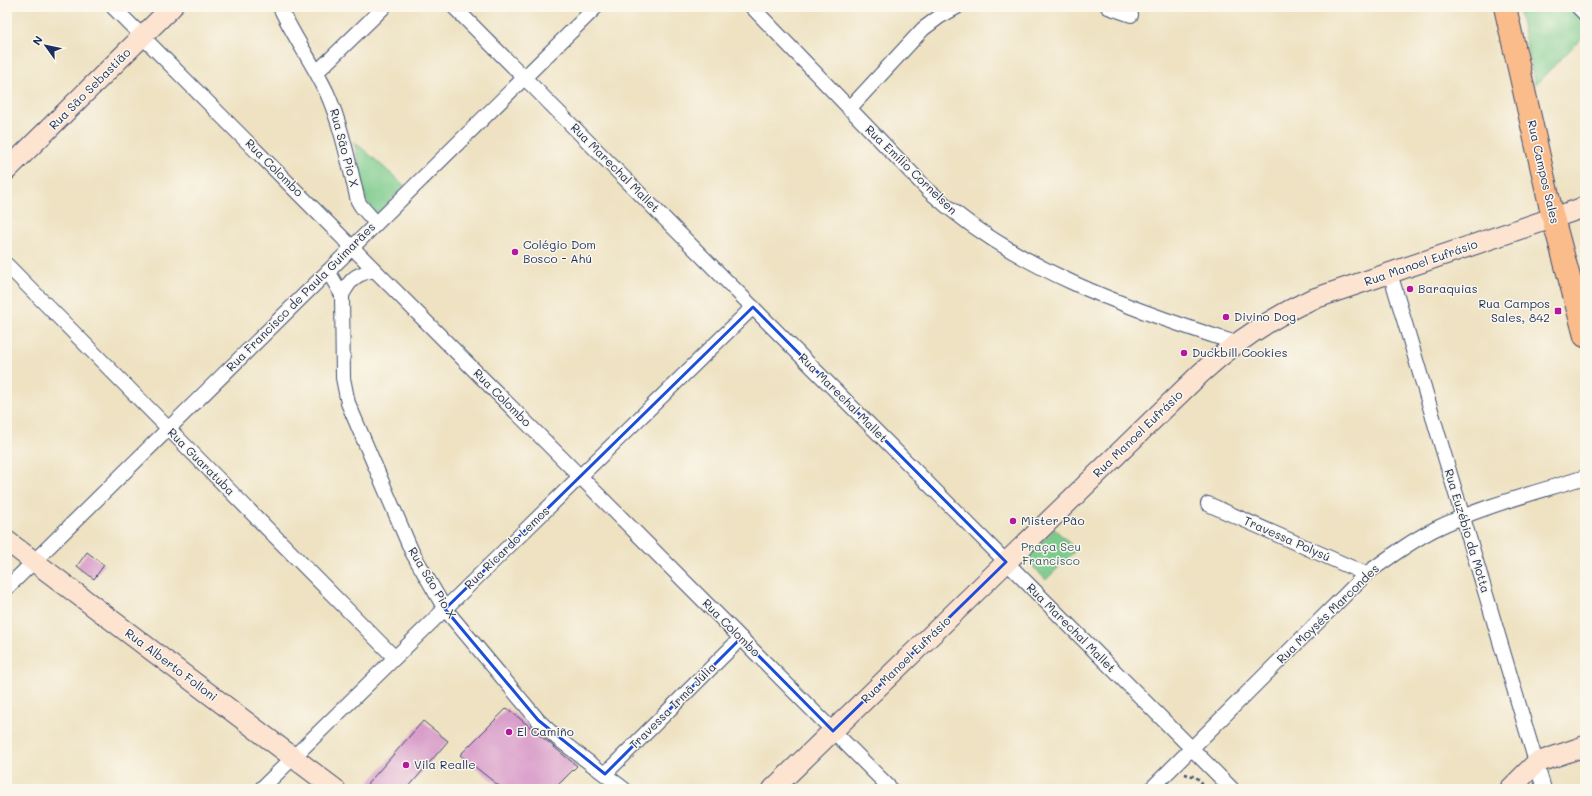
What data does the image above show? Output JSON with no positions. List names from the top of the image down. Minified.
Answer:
{"streets":{"main road":["Rua Campos Sales"],"street":["Rua São Sebastião","Rua São Pio X","Rua Colombo","Rua Marechal Mallet","Rua Emílio Cornelsen","Rua Manoel Eufrásio","Rua Francisco de Paula Guimarães","Rua Guaratuba","Rua Euzébio da Motta","Travessa Polysú","Rua Ricardo Lemos","Rua Moysés Marcondes","Rua Alberto Folloni","Travessa Irmã Júlia"]},"crossings":[["Rua São Sebastião","Rua Colombo"],["Rua São Pio X","Rua Francisco de Paula Guimarães"],["Rua São Pio X","Rua Ricardo Lemos"],["Rua São Pio X","Travessa Irmã Júlia"],["Rua Colombo","Rua Manoel Eufrásio"],["Rua Colombo","Rua Francisco de Paula Guimarães"],["Rua Colombo","Rua Ricardo Lemos"],["Rua Colombo","Travessa Irmã Júlia"],["Rua Marechal Mallet","Rua Manoel Eufrásio"],["Rua Marechal Mallet","Rua Francisco de Paula Guimarães"],["Rua Marechal Mallet","Rua Ricardo Lemos"],["Rua Marechal Mallet","Rua Moysés Marcondes"],["Rua Emílio Cornelsen","Rua Manoel Eufrásio"],["Rua Campos Sales","Rua Manoel Eufrásio"],["Rua Manoel Eufrásio","Rua Euzébio da Motta"],["Rua Francisco de Paula Guimarães","Rua Guaratuba"],["Rua Francisco de Paula Guimarães","Rua Alberto Folloni"],["Rua Guaratuba","Rua Ricardo Lemos"],["Rua Euzébio da Motta","Rua Moysés Marcondes"],["Travessa Polysú","Rua Moysés Marcondes"],["Rua Ricardo Lemos","Rua Alberto Folloni"]],"parks":["Praça Seu Francisco"],"places":{"other":["Colégio Dom Bosco - Ahú","Baraquias","Divino Dog","Duckbill Cookies","Mister Pão","El Camiño","Vila Realle"],"transit":["Rua Campos Sales, 842"]},"north":"top left"}
